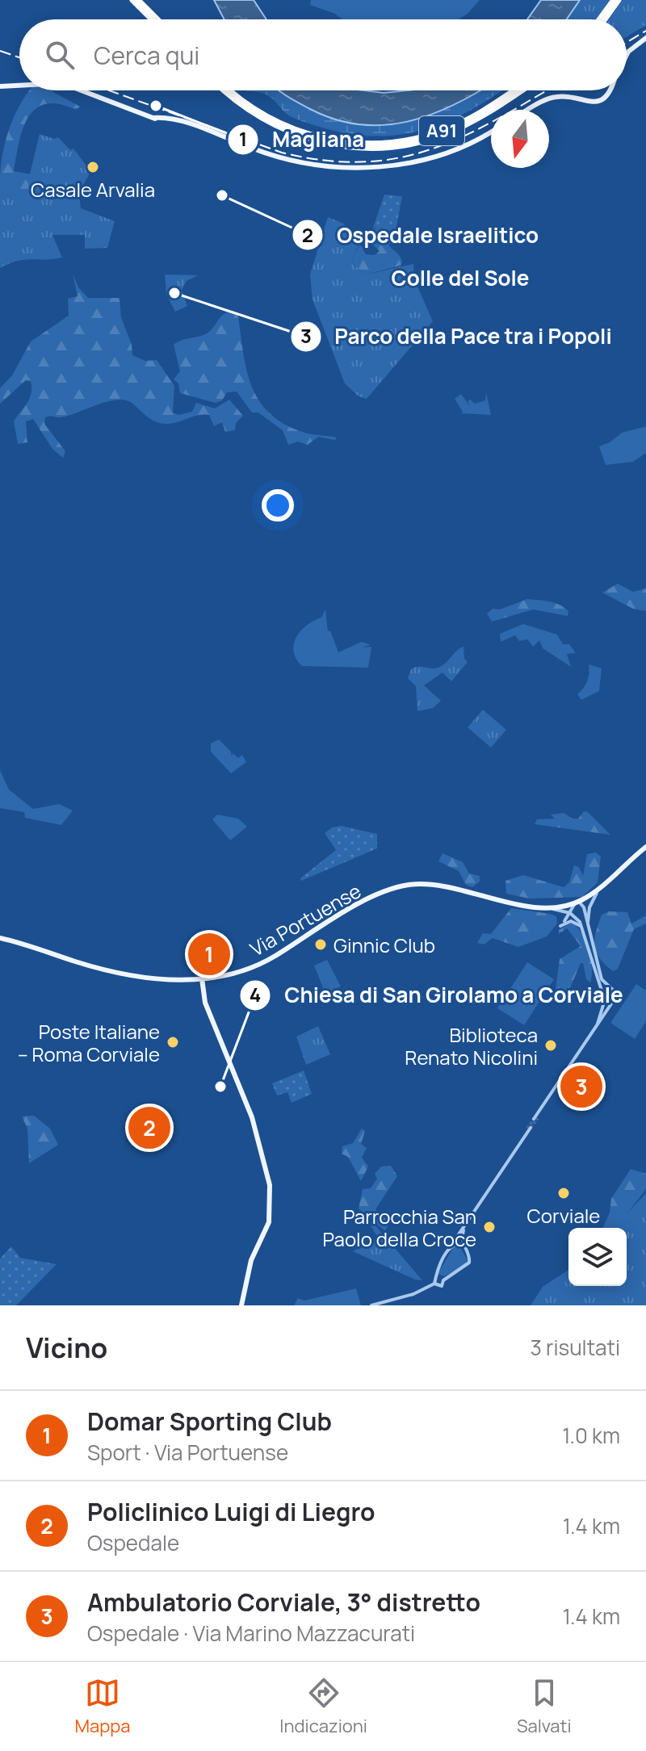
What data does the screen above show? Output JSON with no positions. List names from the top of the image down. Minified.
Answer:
{"streets":{"highway":["A91"],"main road":["Via Portuense"]},"districts":["Colle del Sole"],"places":["Magliana","Casale Arvalia","Ospedale Israelitico","Parco della Pace tra i Popoli","Ginnic Club","Poste Italiane – Roma Corviale","Biblioteca Renato Nicolini","Chiesa di San Girolamo a Corviale","Corviale","Parrocchia San Paolo della Croce"],"north":"bottom","page":{"search":"Cerca qui","pins":["1","3","2"],"heading":["Vicino","3 risultati"],"list":[{"mark":"1","name":"Domar Sporting Club","note":"Sport · Via Portuense","value":"1.0 km"},{"mark":"2","name":"Policlinico Luigi di Liegro","note":"Ospedale","value":"1.4 km"},{"mark":"3","name":"Ambulatorio Corviale, 3° distretto","note":"Ospedale · Via Marino Mazzacurati","value":"1.4 km"}],"nav":["Mappa","Indicazioni","Salvati"]}}
